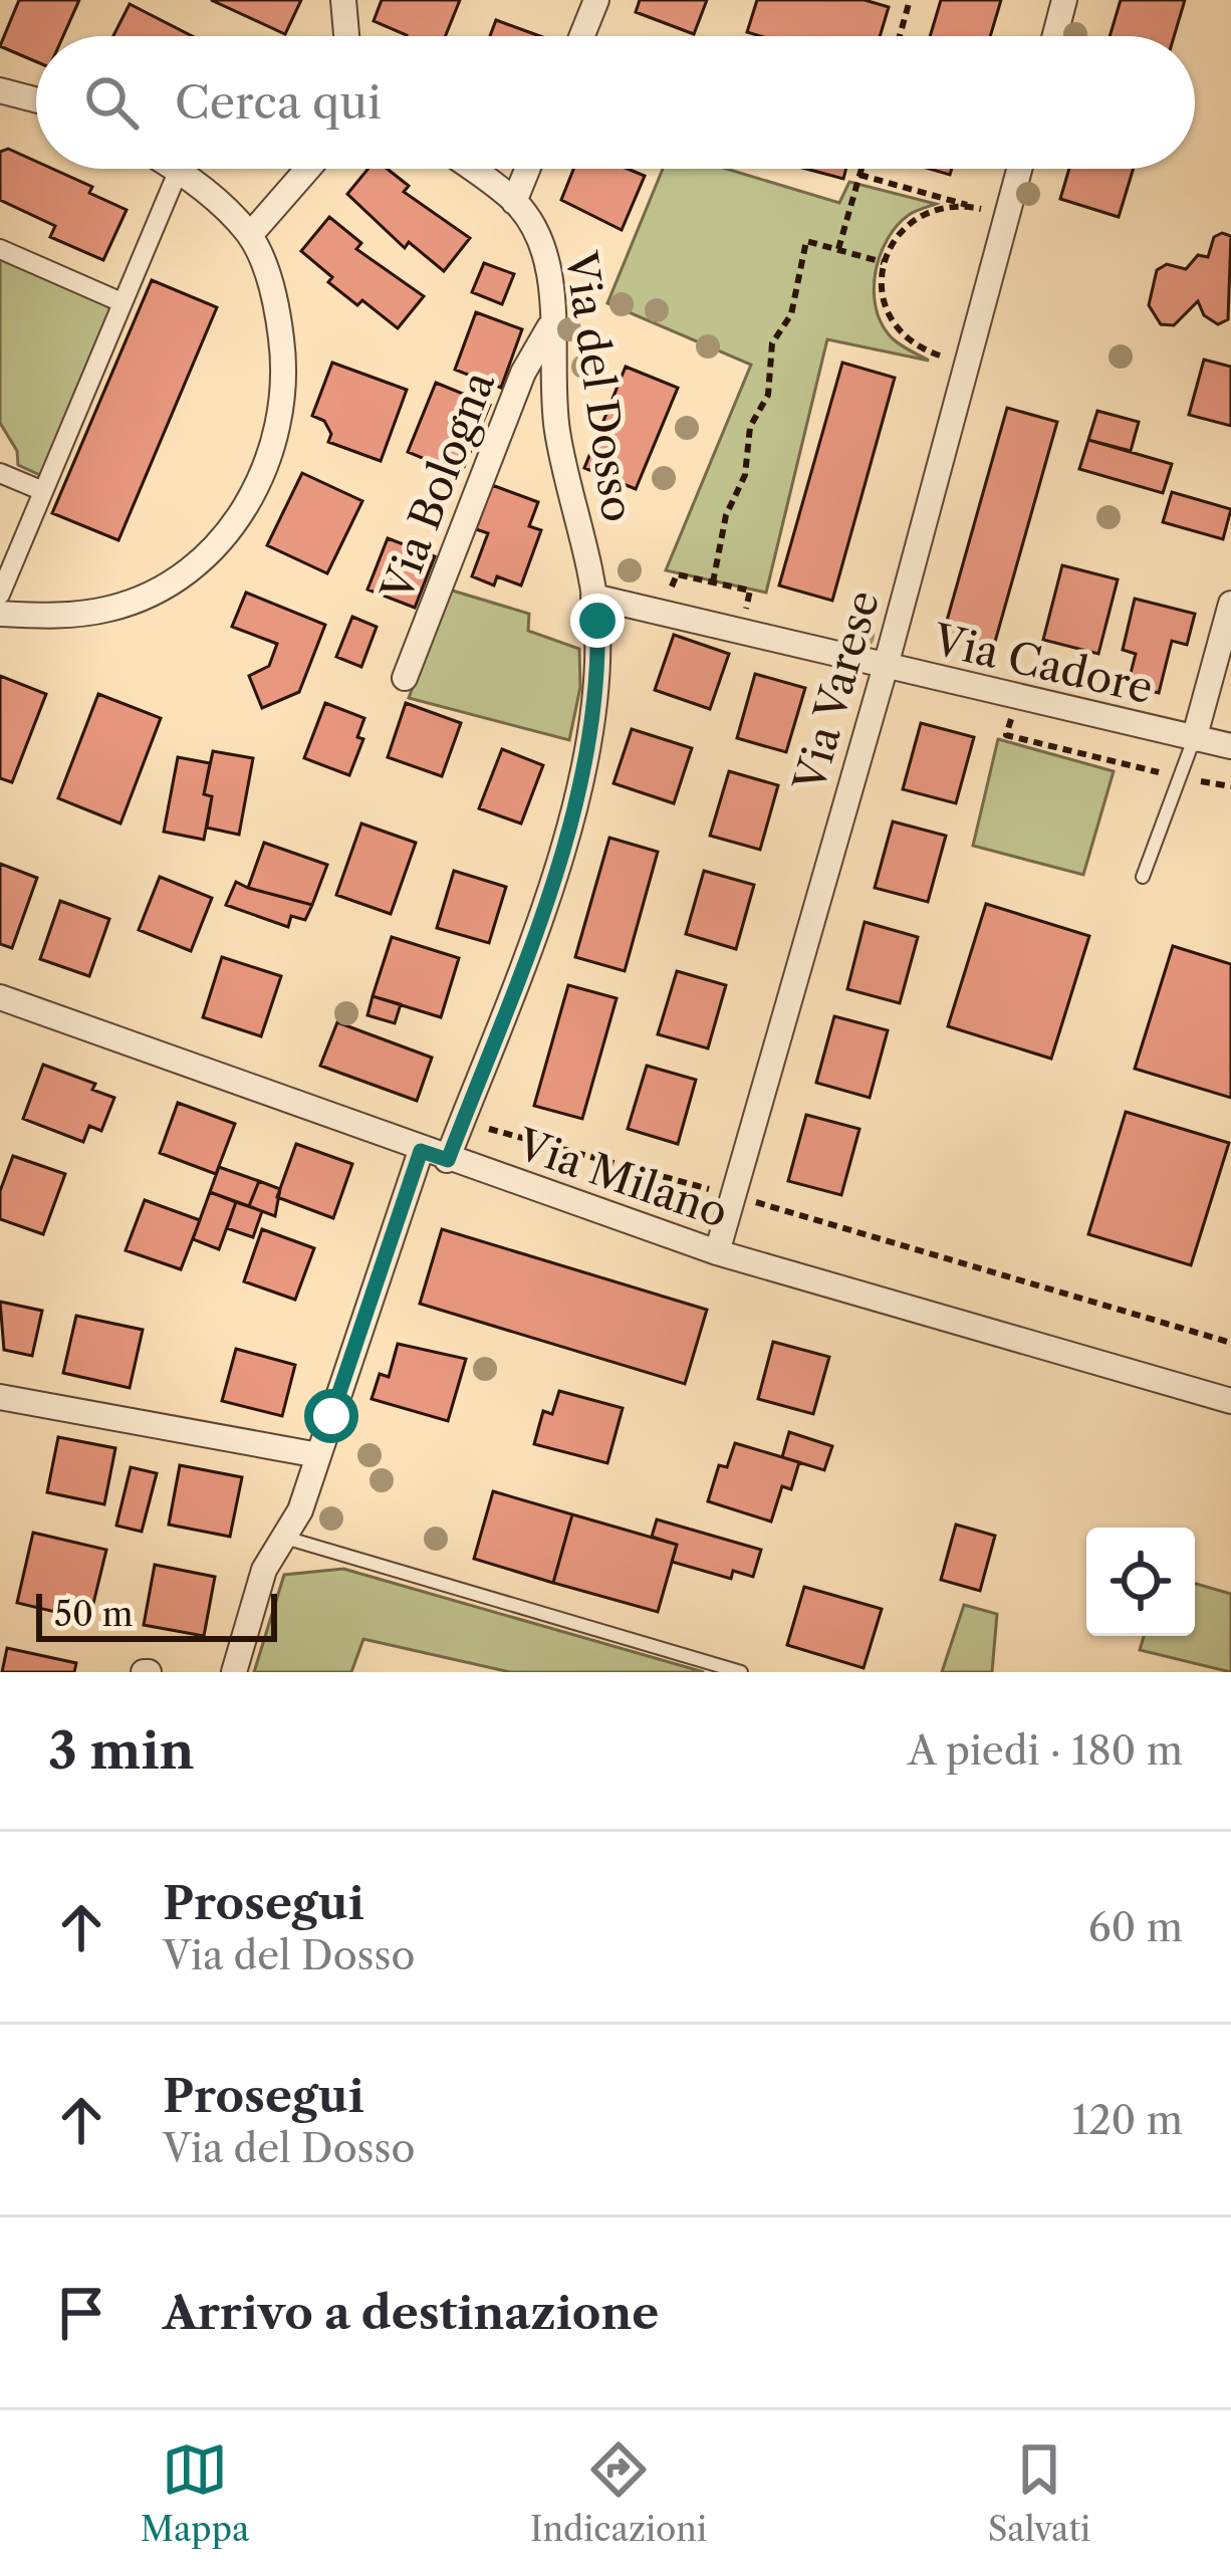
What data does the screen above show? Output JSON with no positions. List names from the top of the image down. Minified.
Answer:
{"streets":{"street":["Via del Dosso","Via Bologna","Via Cadore","Via Varese","Via Milano"]},"crossings":[["Via del Dosso","Via Bologna"],["Via del Dosso","Via Cadore"],["Via del Dosso","Via Milano"],["Via Cadore","Via Varese"],["Via Varese","Via Milano"]],"scale_bar":"50 m","page":{"search":"Cerca qui","scale":"50 m","heading":["3 min","A piedi · 180 m"],"list":[["Prosegui","Via del Dosso","60 m"],["Prosegui","Via del Dosso","120 m"],"Arrivo a destinazione"],"nav":["Mappa","Indicazioni","Salvati"]}}
